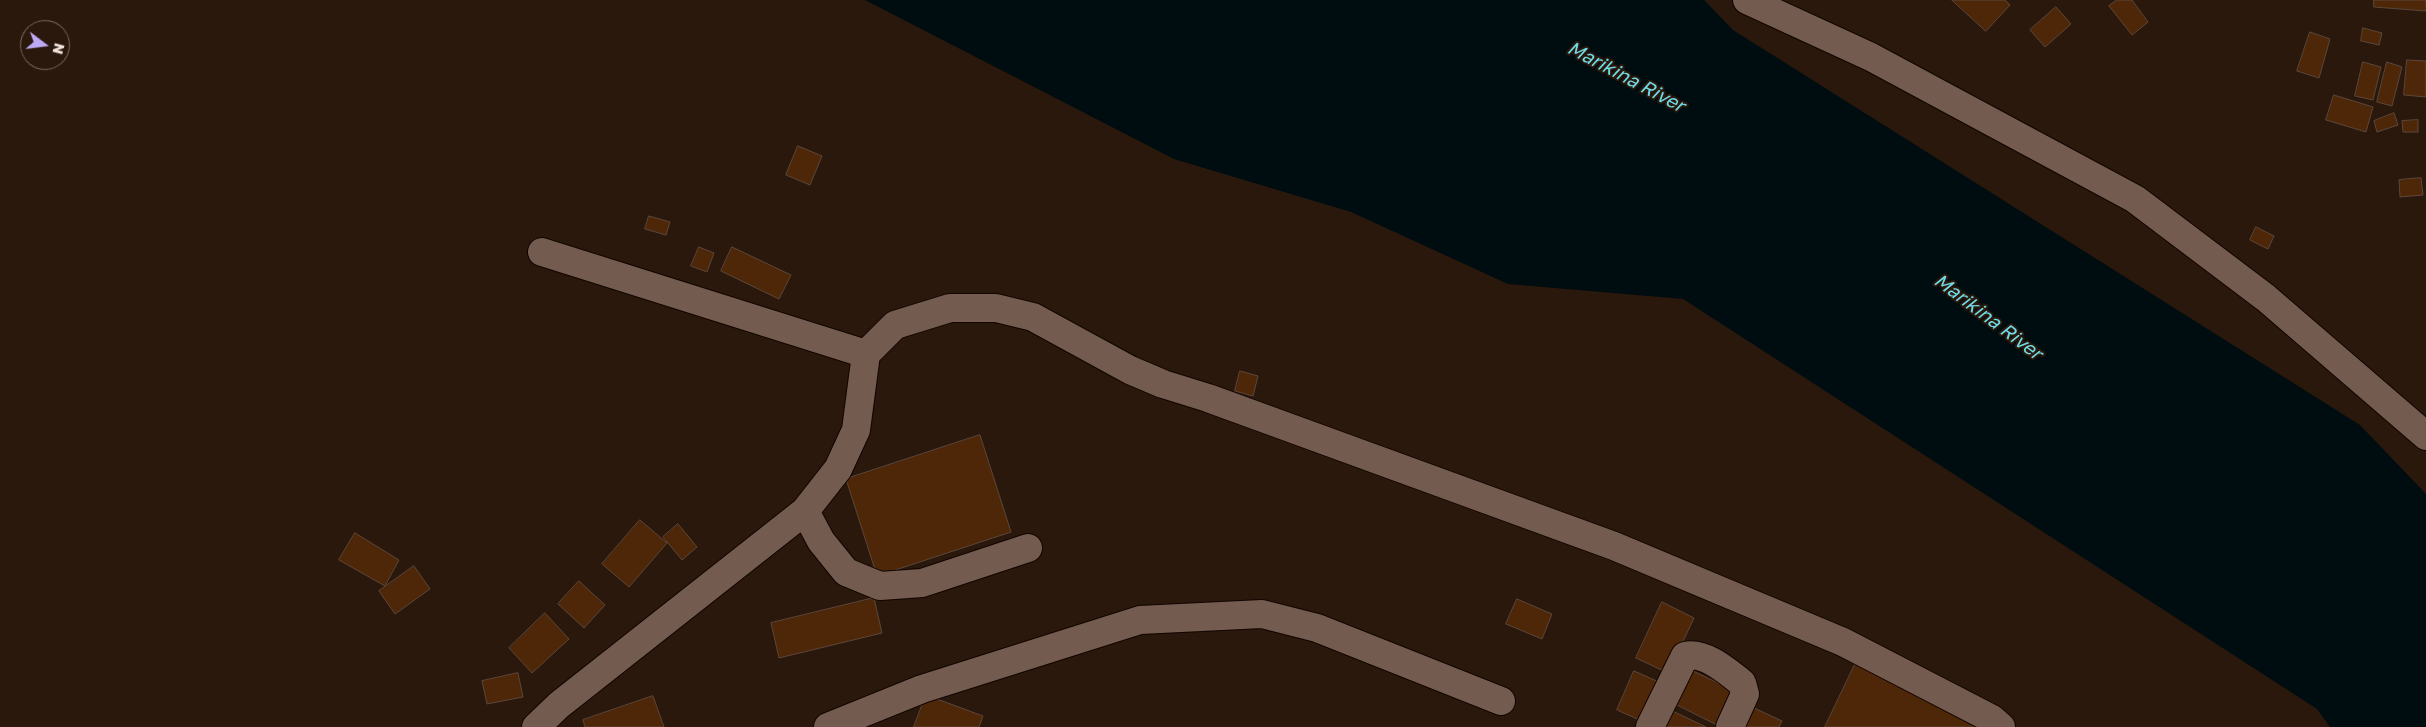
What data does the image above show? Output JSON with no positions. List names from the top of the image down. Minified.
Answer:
{"water":["Marikina River"],"north":"right"}
